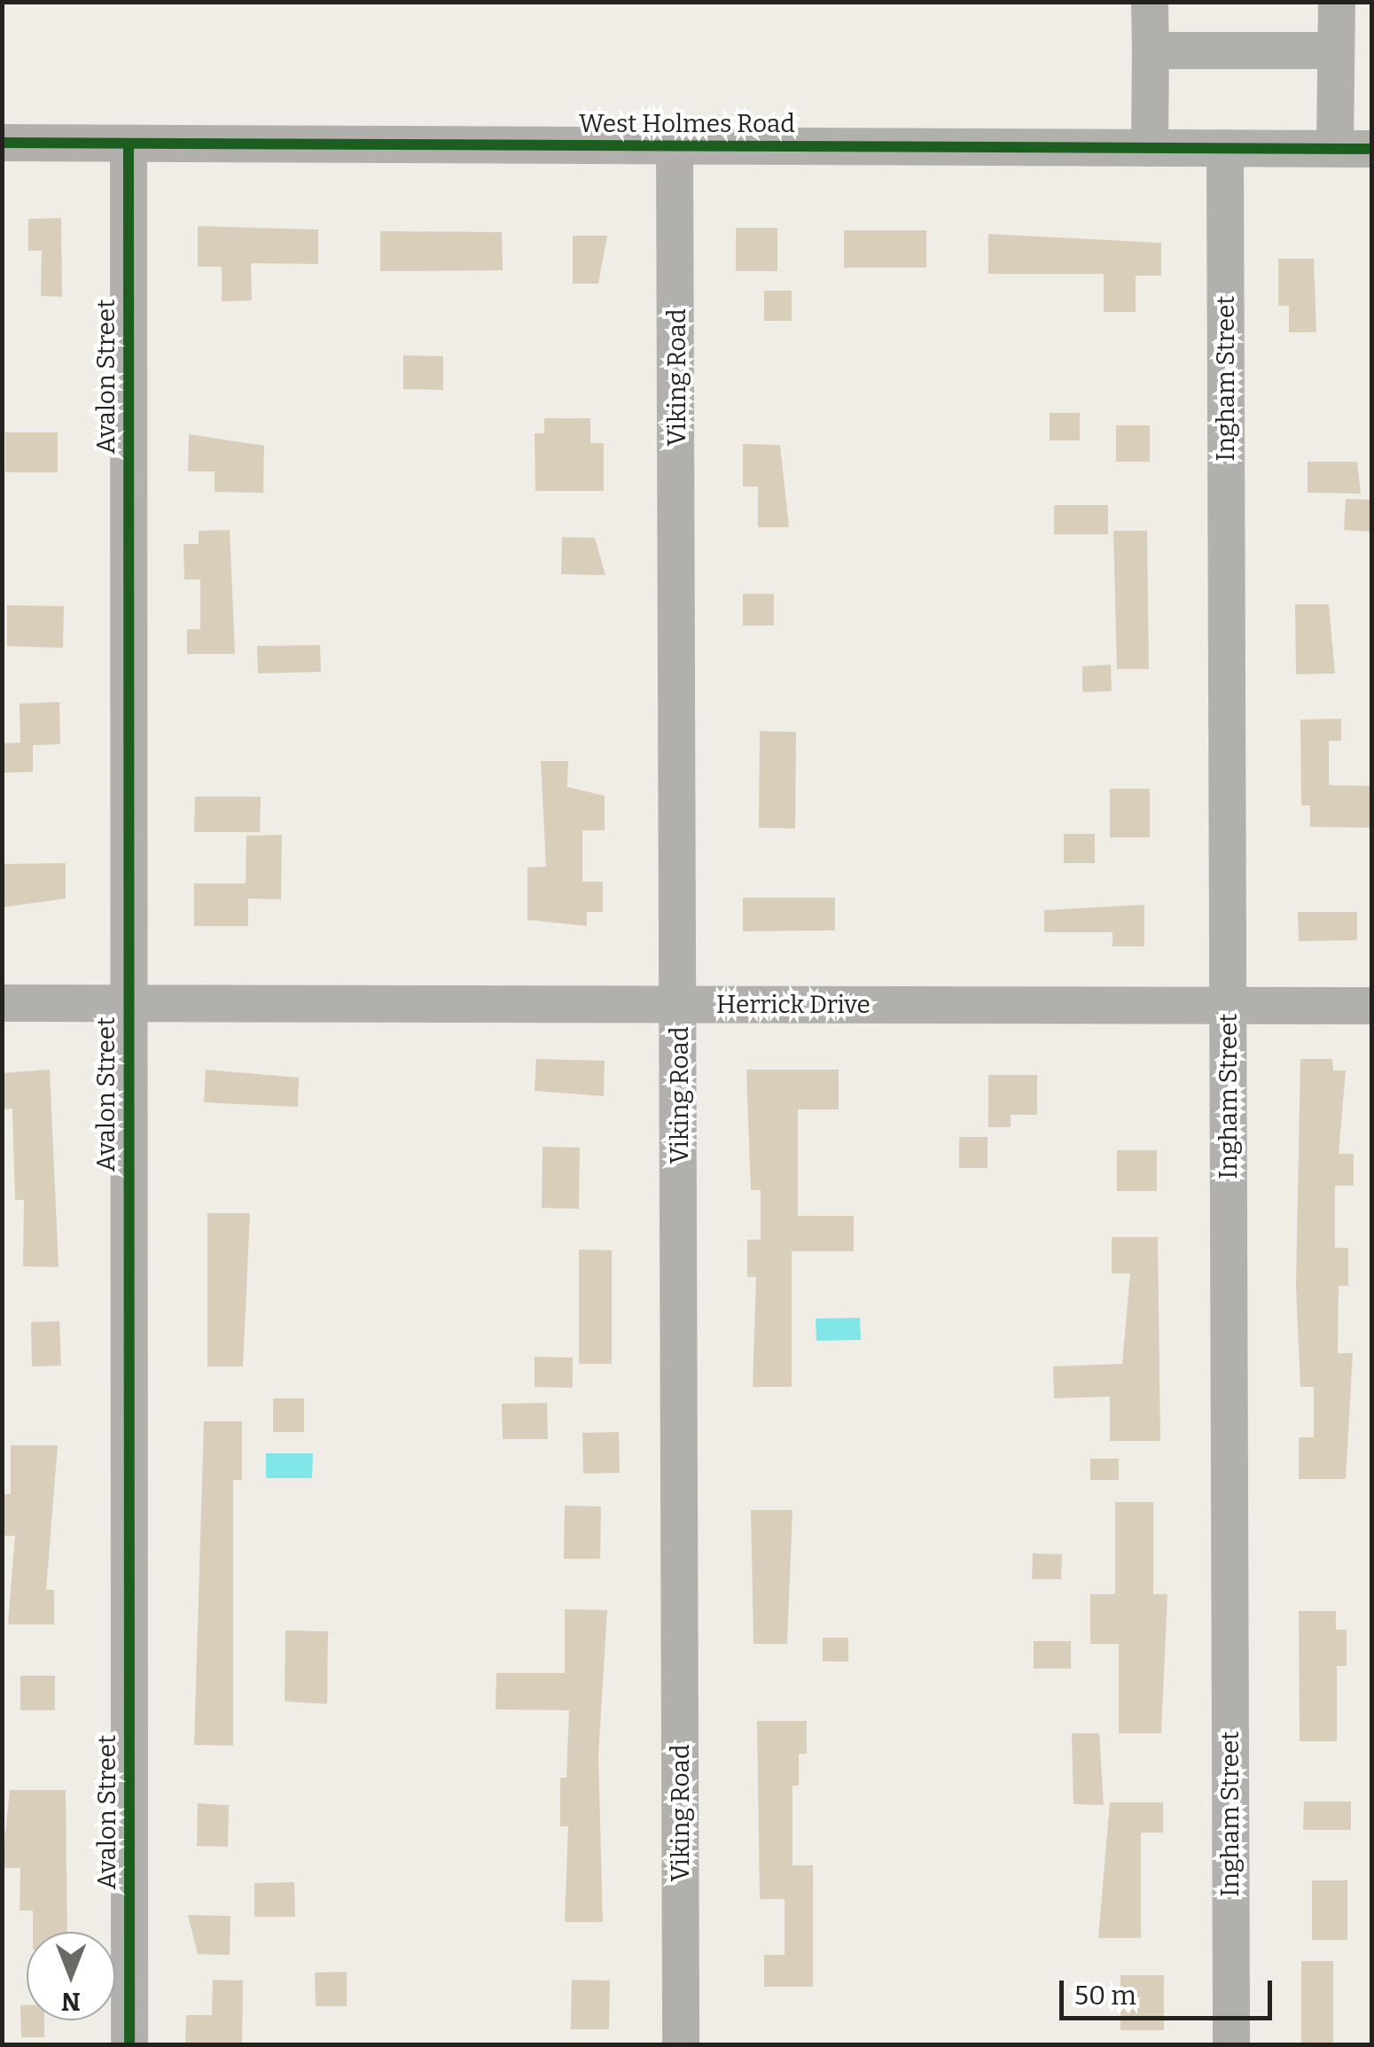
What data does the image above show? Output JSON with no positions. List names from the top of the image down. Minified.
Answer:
{"streets":{"street":["West Holmes Road","Avalon Street","Viking Road","Ingham Street","Herrick Drive"]},"crossings":[["West Holmes Road","Avalon Street"],["West Holmes Road","Viking Road"],["West Holmes Road","Ingham Street"],["Avalon Street","Herrick Drive"],["Viking Road","Herrick Drive"],["Ingham Street","Herrick Drive"]],"scale_bar":"50 m","north":"bottom"}
